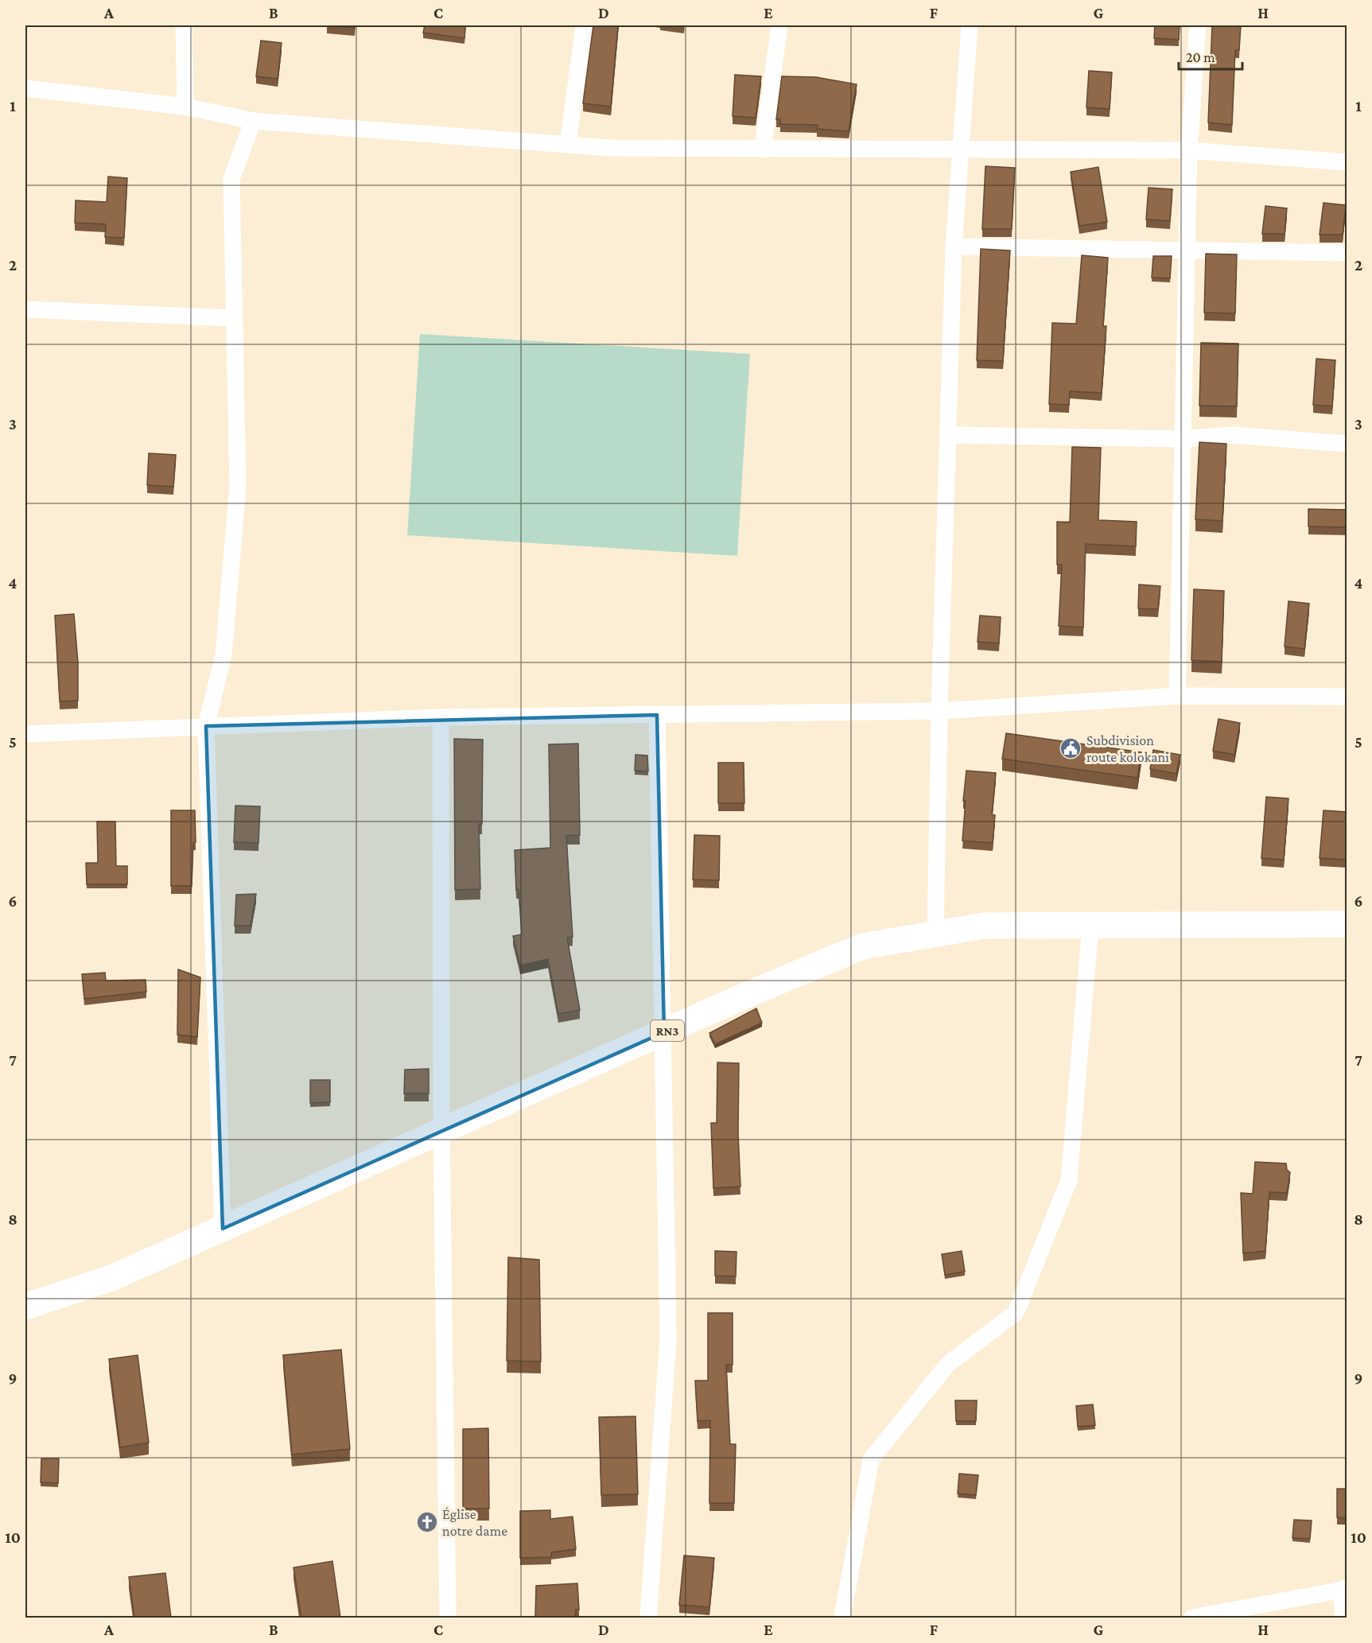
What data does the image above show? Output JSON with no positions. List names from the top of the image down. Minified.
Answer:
{"streets":{"highway":["RN3"]},"places":{"public building":["Subdivision route kolokani"],"church":["Église notre dame"]},"scale_bar":"20 m","grid":{"columns":["A","B","C","D","E","F","G","H"],"rows":["1","2","3","4","5","6","7","8","9","10"]}}
